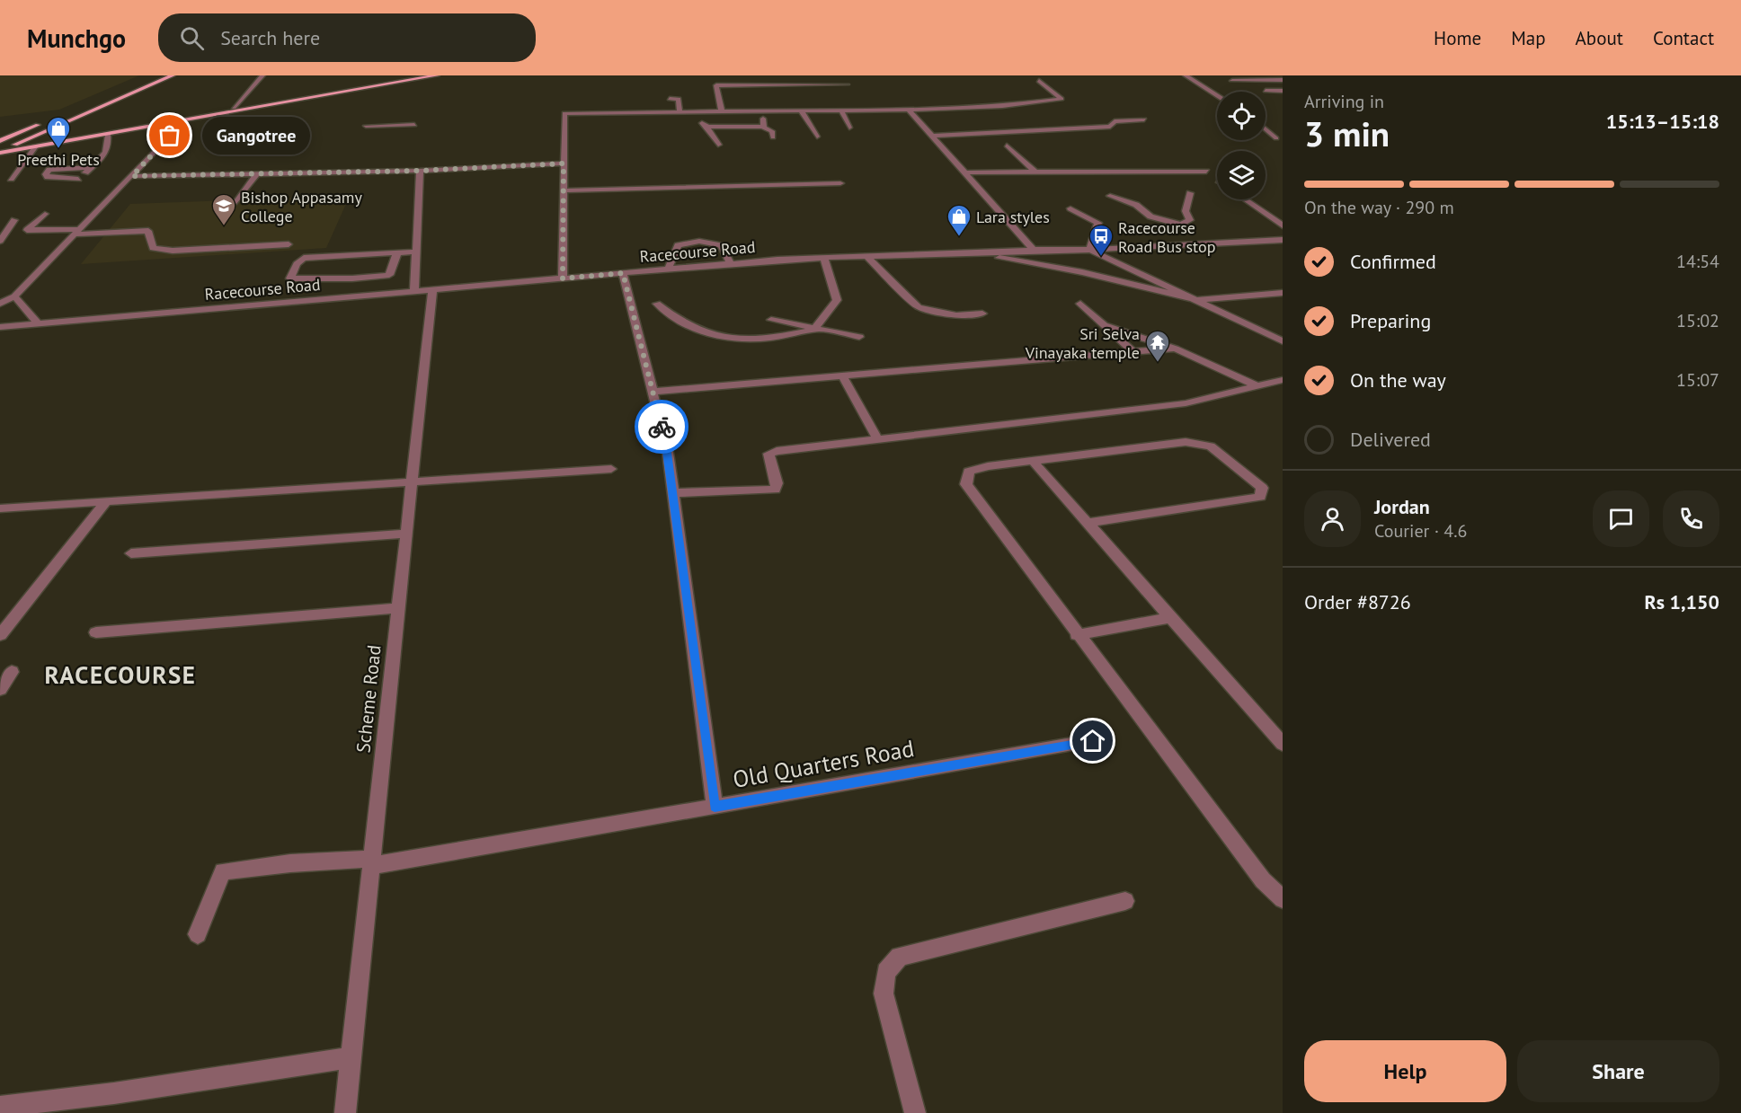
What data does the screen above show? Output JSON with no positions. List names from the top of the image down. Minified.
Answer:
{"streets":{"street":["Racecourse Road","Scheme Road","Old Quarters Road"]},"crossings":[["Racecourse Road","Scheme Road"],["Scheme Road","Old Quarters Road"]],"districts":["RACECOURSE"],"places":{"other":["Gangotree"],"shop":["Preethi Pets","Lara styles"],"school or university":["Bishop Appasamy College"],"bus stop":["Racecourse Road Bus stop"],"temple":["Sri Selva Vinayaka temple"]},"page":{"header":"Munchgo","search":"Search here","nav":["Home","Map","About","Contact"],"heading":["3 min","Arriving in","15:13–15:18"],"panel":["Jordan","Courier · 4.6","Order #8726","Rs 1,150"],"bubble":"Gangotree","bar":"On the way · 290 m","list":[["Confirmed","14:54"],["Preparing","15:02"],["On the way","15:07"],"Delivered"],"buttons":["Help","Share"]}}
